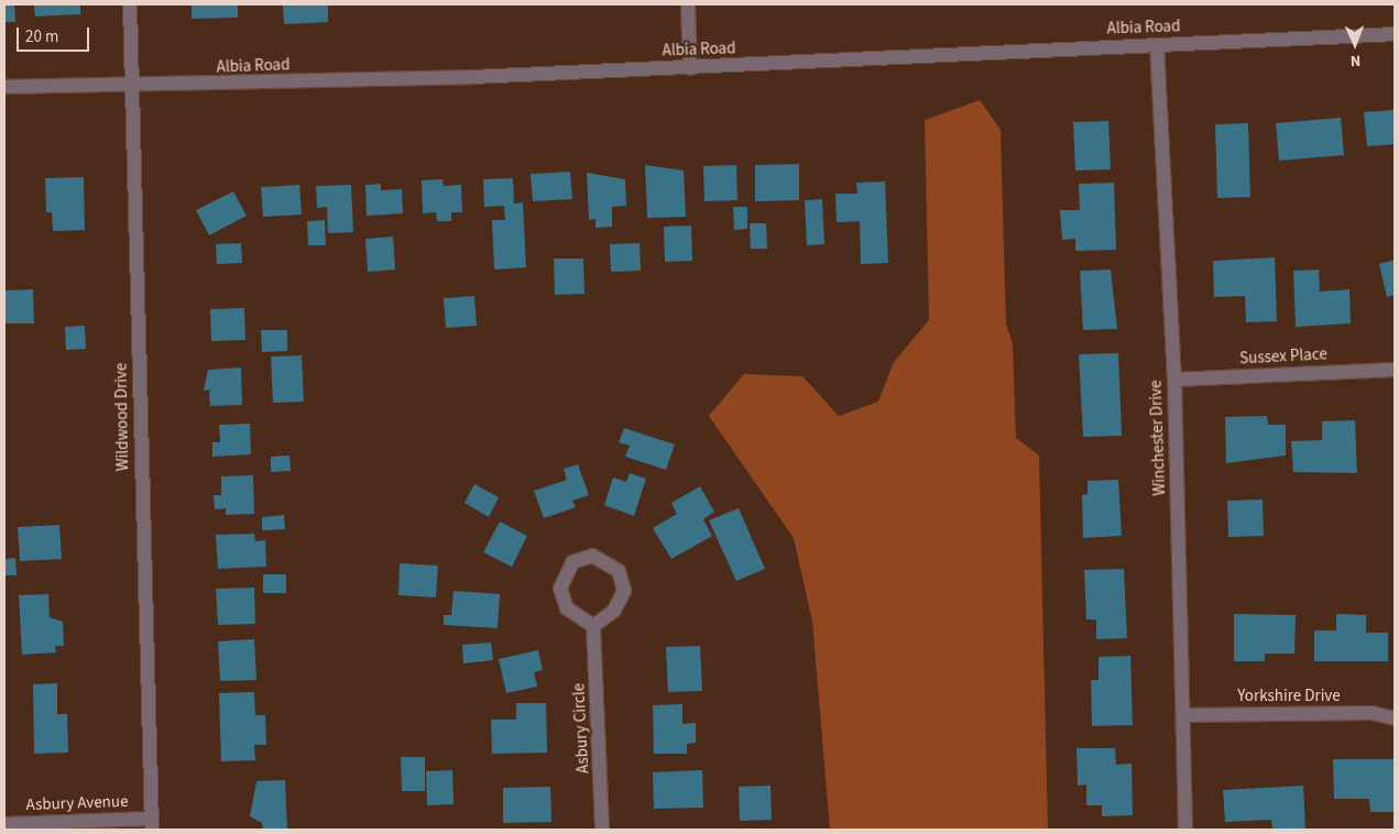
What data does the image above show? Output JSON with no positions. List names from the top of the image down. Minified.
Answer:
{"streets":{"street":["Albia Road","Sussex Place","Wildwood Drive","Winchester Drive","Yorkshire Drive","Asbury Circle","Asbury Avenue"]},"crossings":[["Albia Road","Wildwood Drive"],["Albia Road","Winchester Drive"],["Sussex Place","Winchester Drive"],["Wildwood Drive","Asbury Avenue"],["Winchester Drive","Yorkshire Drive"]],"scale_bar":"20 m","north":"bottom"}
